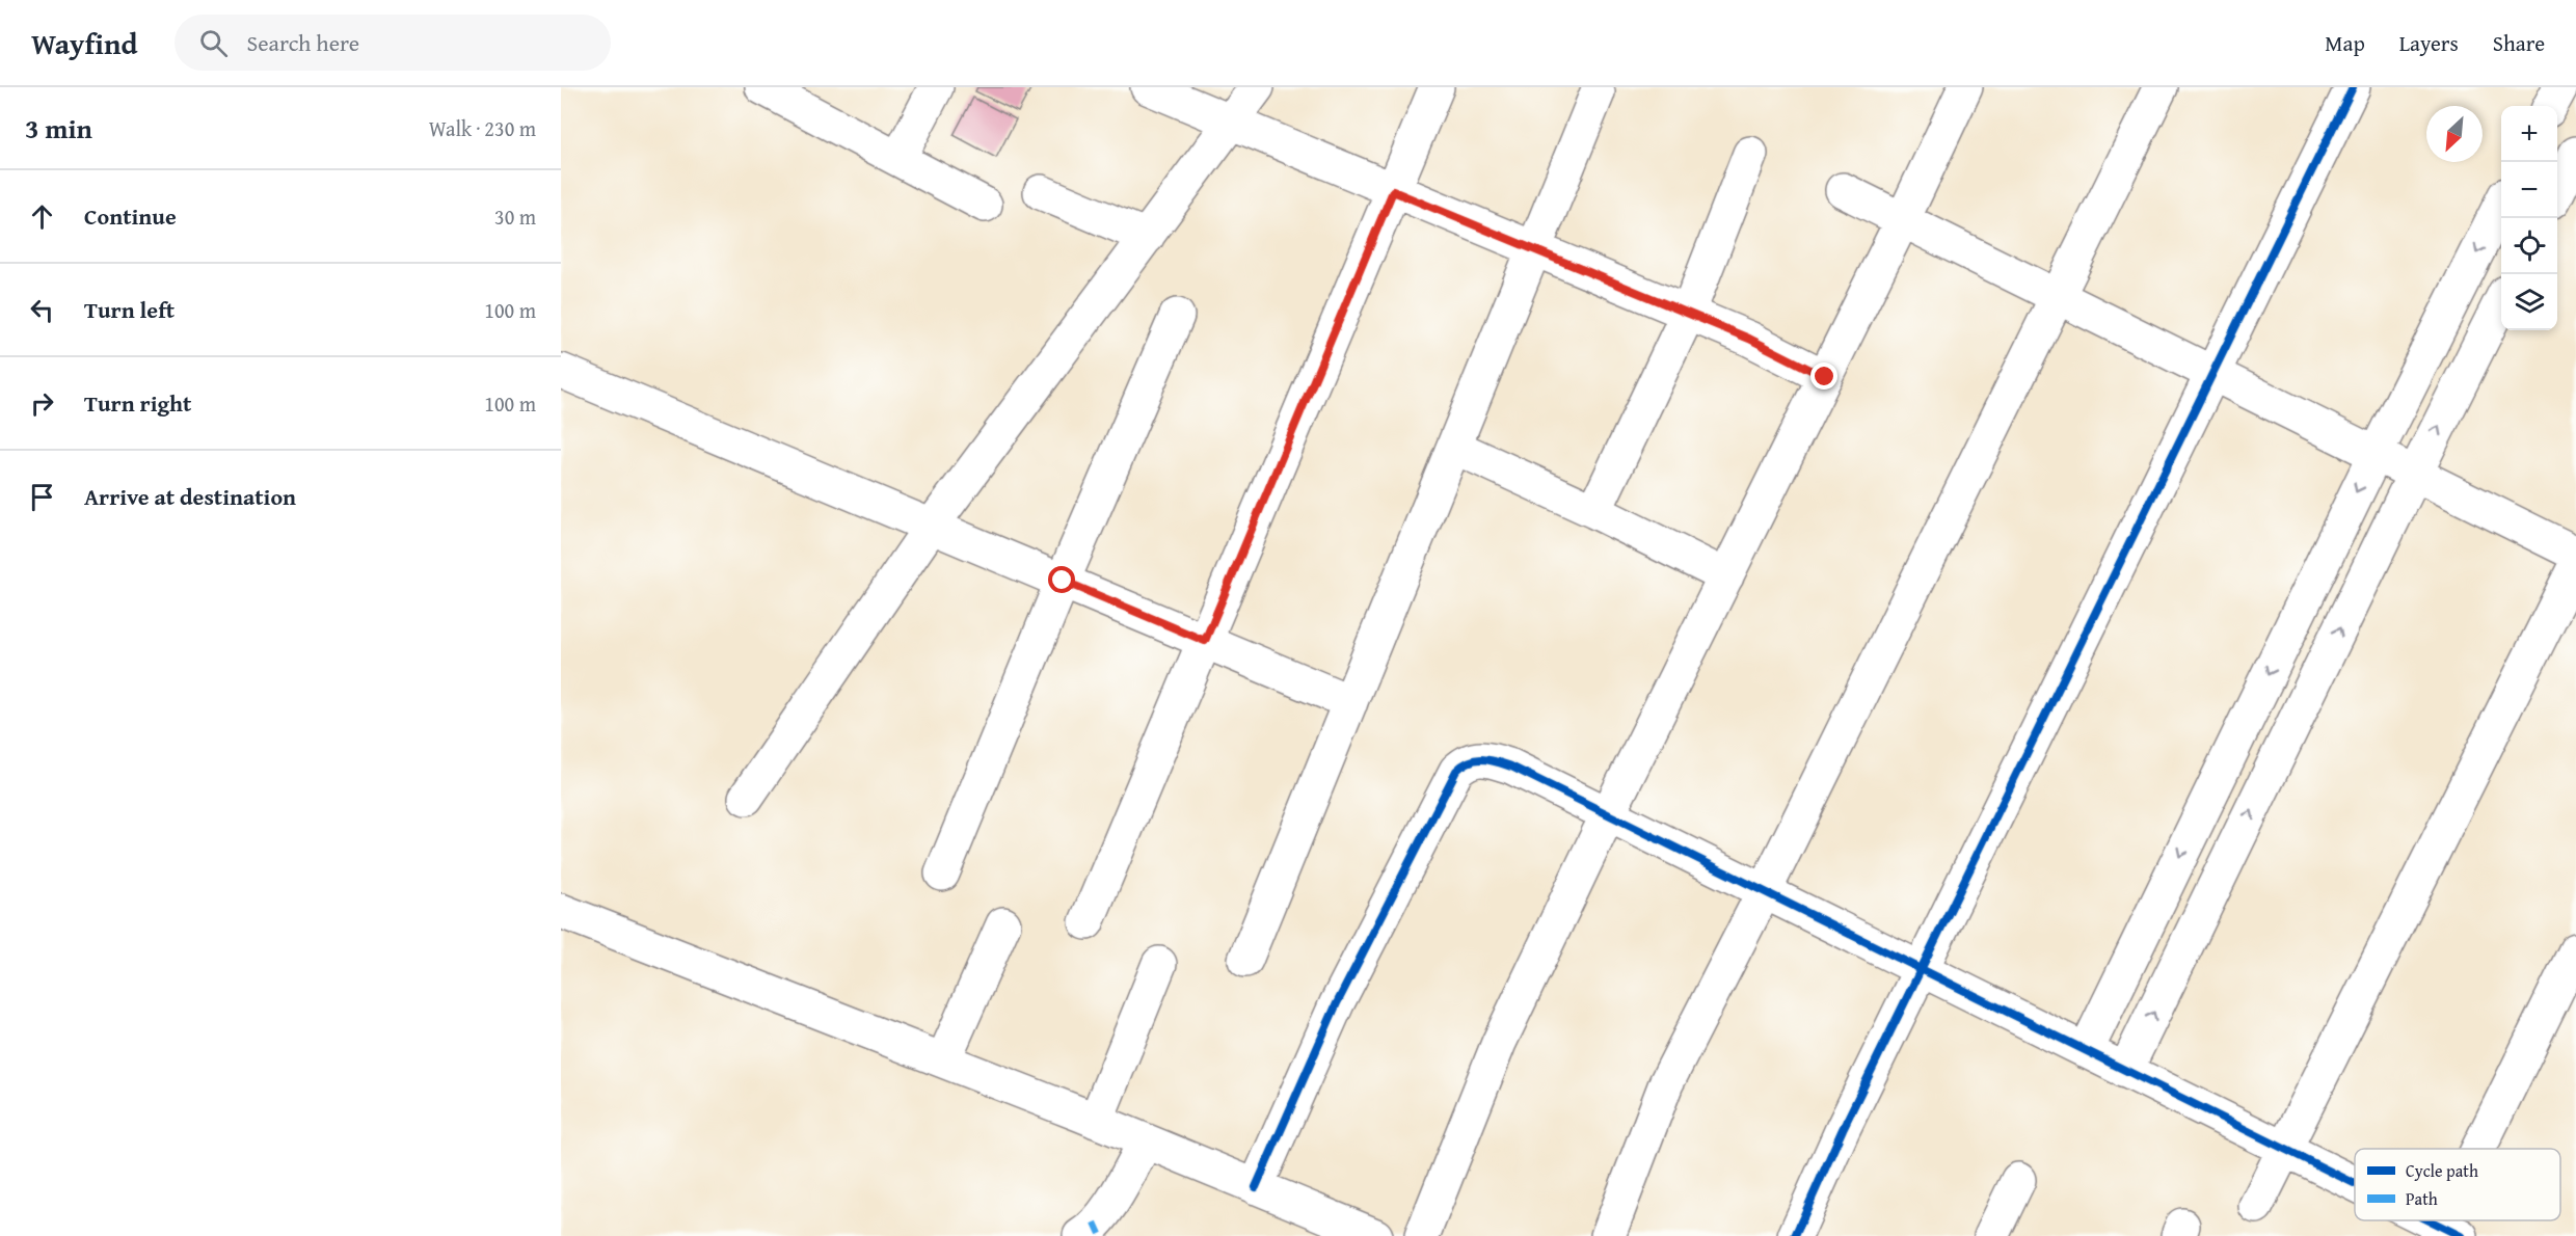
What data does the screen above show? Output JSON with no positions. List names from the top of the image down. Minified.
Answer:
{"legend":["Cycle path","Path"],"north":"bottom left","page":{"header":"Wayfind","search":"Search here","nav":["Map","Layers","Share"],"heading":["3 min","Walk · 230 m"],"map_buttons":["+","−"],"list":[["Continue","30 m"],["Turn left","100 m"],["Turn right","100 m"],"Arrive at destination"]}}
